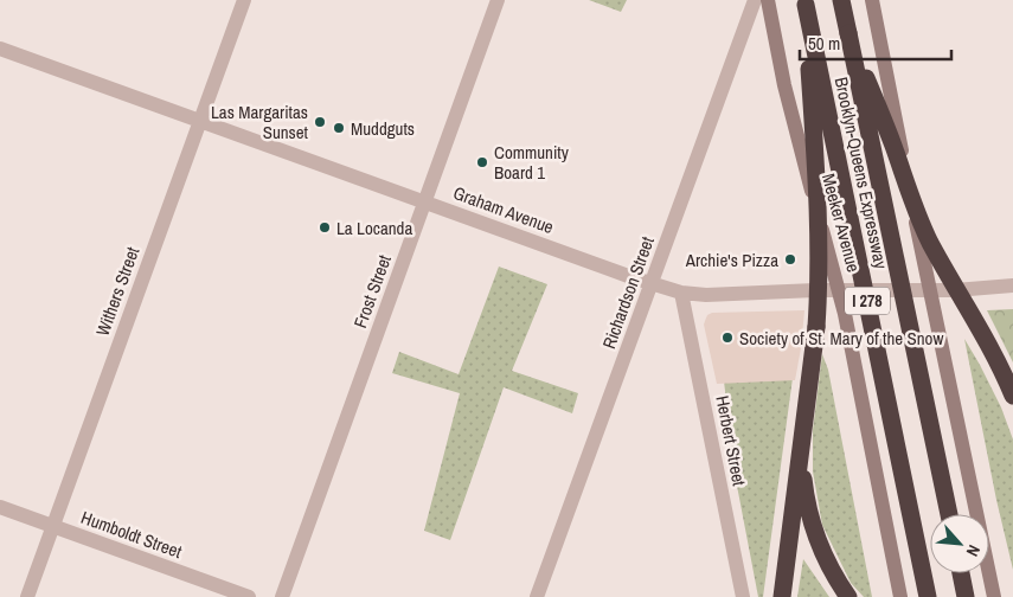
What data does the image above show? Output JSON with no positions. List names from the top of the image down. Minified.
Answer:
{"streets":{"highway":["Brooklyn-Queens Expressway","I 278"],"main road":["Meeker Avenue"],"street":["Graham Avenue","Withers Street","Frost Street","Richardson Street","Herbert Street","Humboldt Street"]},"crossings":[["Graham Avenue","Meeker Avenue"],["Graham Avenue","Withers Street"],["Graham Avenue","Frost Street"],["Graham Avenue","Richardson Street"],["Graham Avenue","Herbert Street"],["Withers Street","Humboldt Street"]],"places":["Las Margaritas Sunset","Muddguts","Community Board 1","La Locanda","Archie's Pizza","Society of St. Mary of the Snow"],"scale_bar":"50 m","north":"bottom right"}
